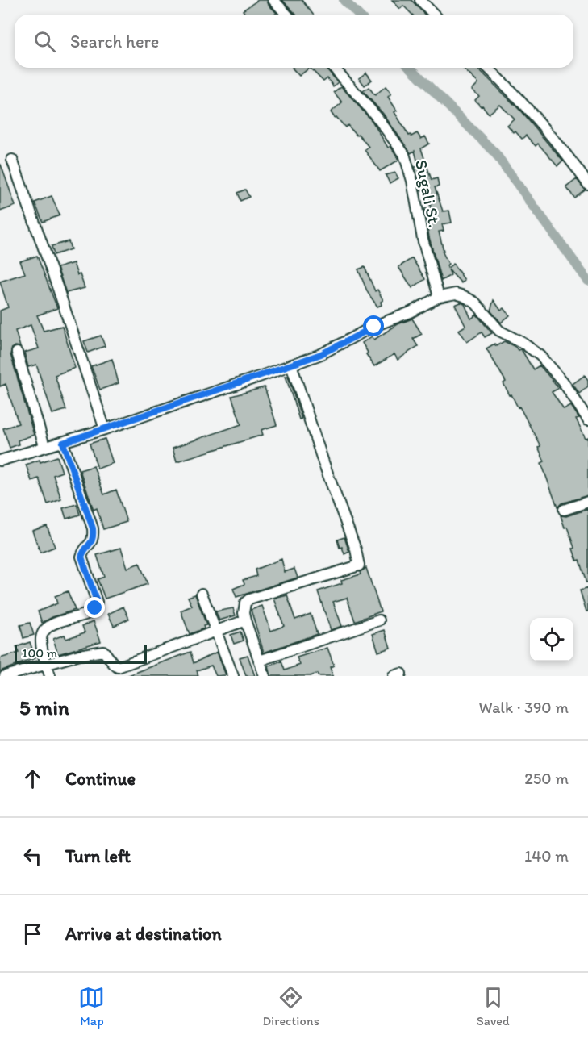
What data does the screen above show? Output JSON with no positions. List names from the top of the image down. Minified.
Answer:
{"streets":{"street":["Sugali St."]},"scale_bar":"100 m","page":{"search":"Search here","scale":"100 m","heading":["5 min","Walk · 390 m"],"list":[["Continue","250 m"],["Turn left","140 m"],"Arrive at destination"],"nav":["Map","Directions","Saved"]}}
